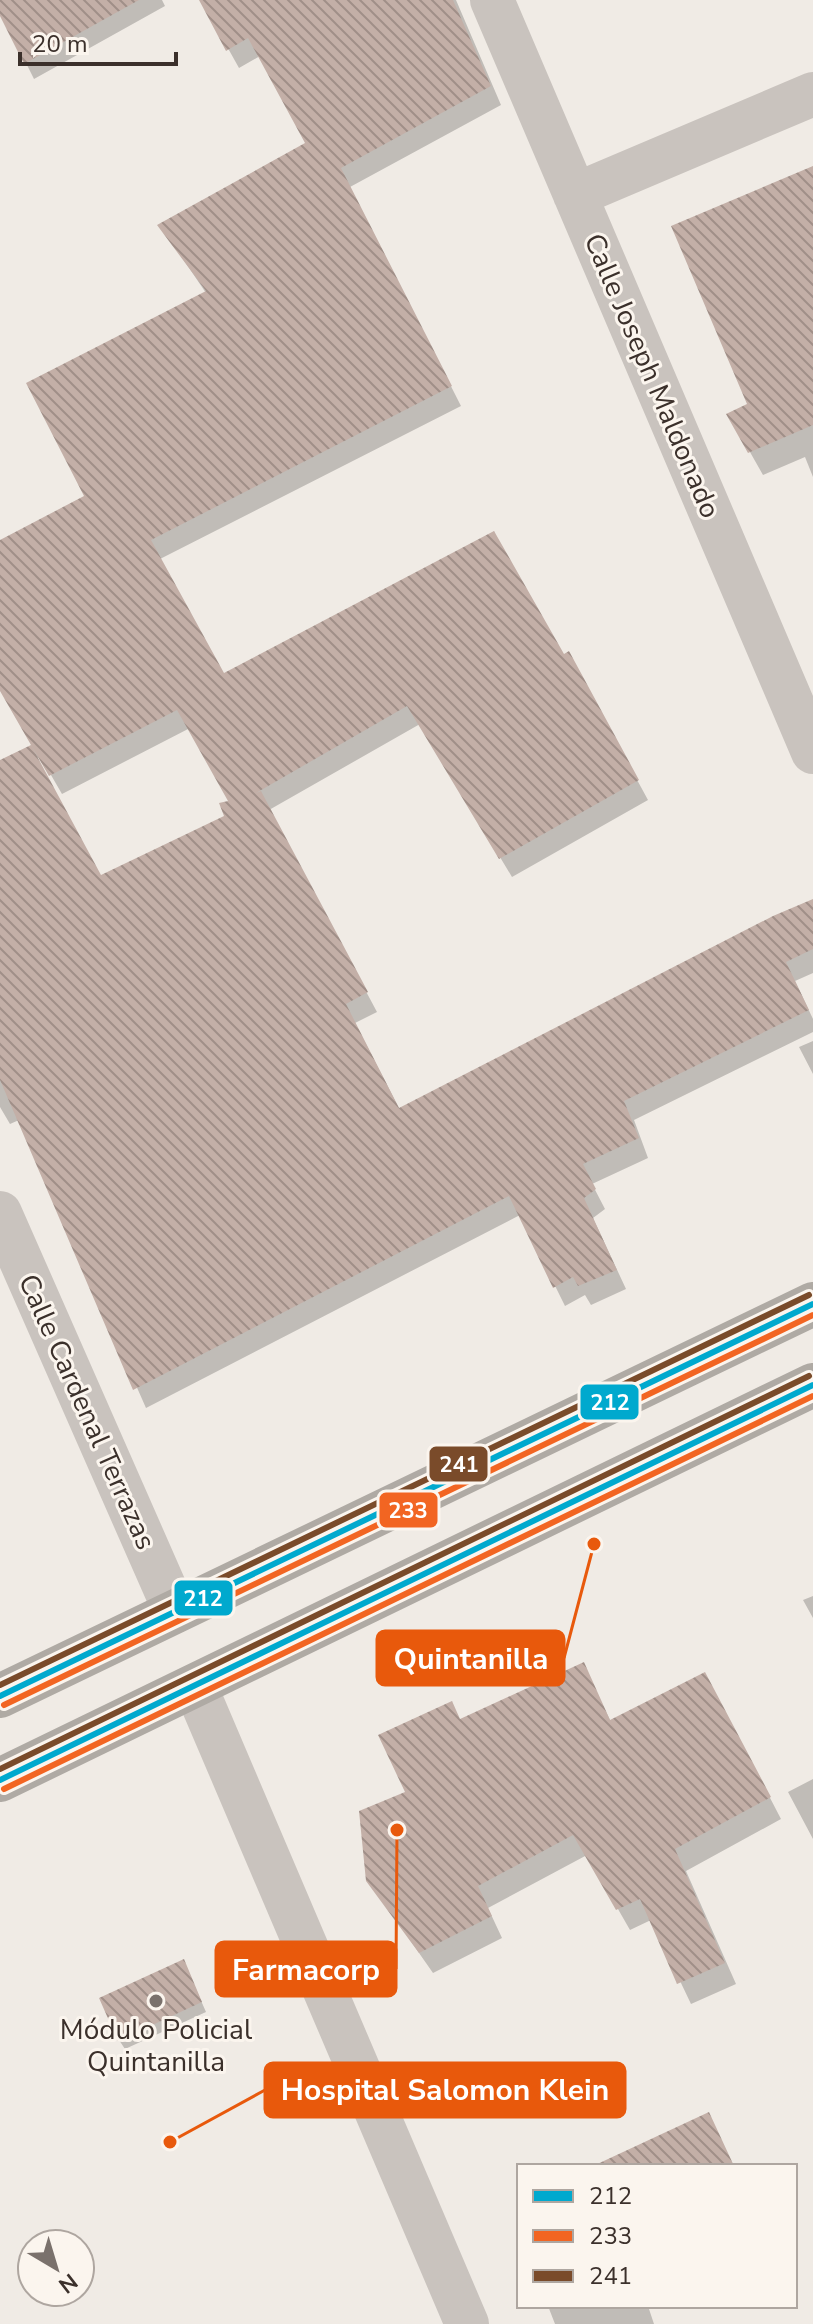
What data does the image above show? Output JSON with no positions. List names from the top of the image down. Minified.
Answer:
{"streets":{"street":["Calle Joseph Maldonado","Calle Cardenal Terrazas"]},"places":["Quintanilla","Farmacorp","Módulo Policial Quintanilla","Hospital Salomon Klein"],"lines":["transit line 241","transit line 212","transit line 233"],"legend":["212","233","241"],"scale_bar":"20 m","north":"bottom right"}
